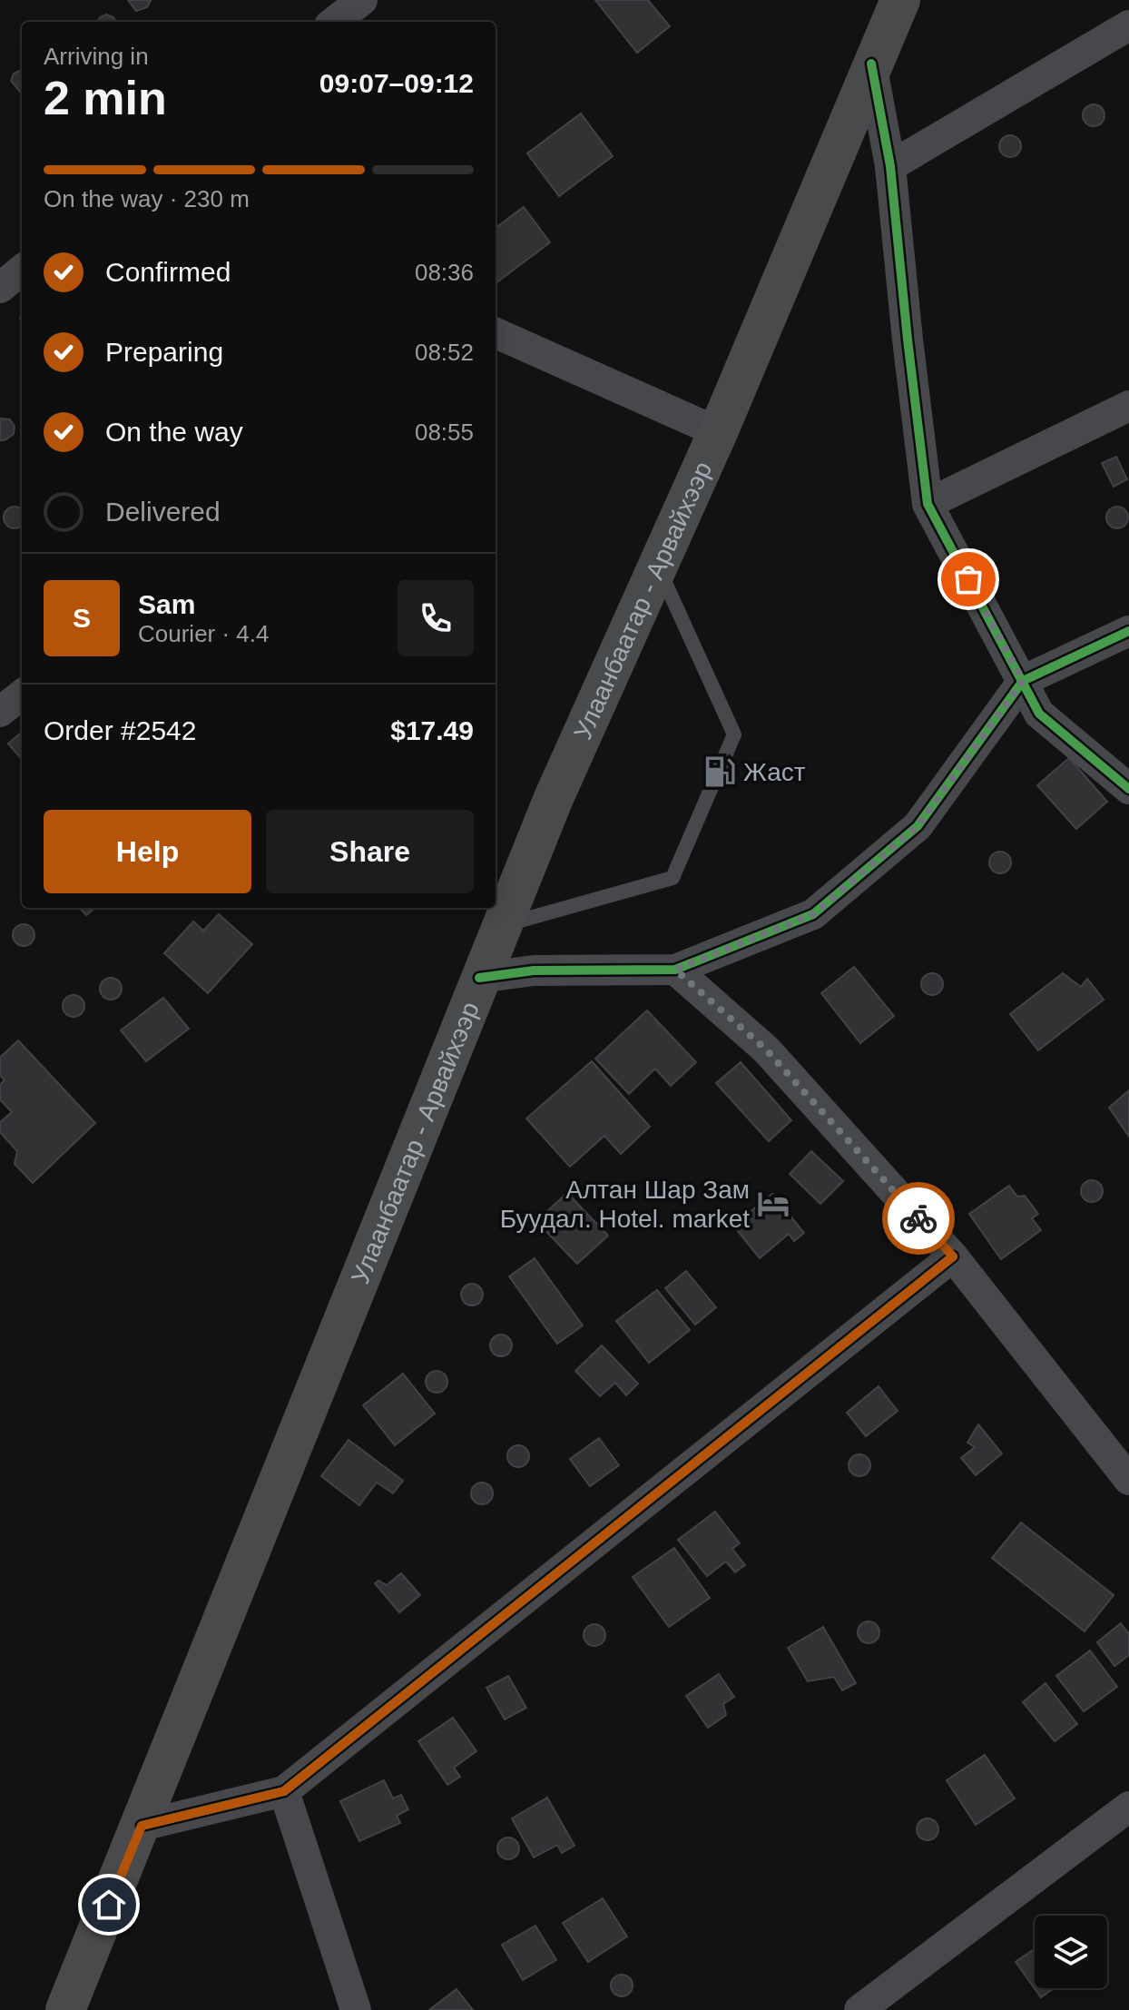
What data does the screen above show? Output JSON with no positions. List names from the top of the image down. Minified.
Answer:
{"streets":{"highway":["Улаанбаатар - Арвайхээр"]},"places":{"fuel station":["Жаст"],"hotel":["Алтан Шар Зам Буудал. Hotel. market"]},"page":{"heading":["2 min","Arriving in","09:07–09:12"],"panel":["Sam","Courier · 4.4","Order #2542","$17.49"],"bar":"On the way · 230 m","list":[["Confirmed","08:36"],["Preparing","08:52"],["On the way","08:55"],"Delivered"],"round":"S","buttons":["Help","Share"]}}
